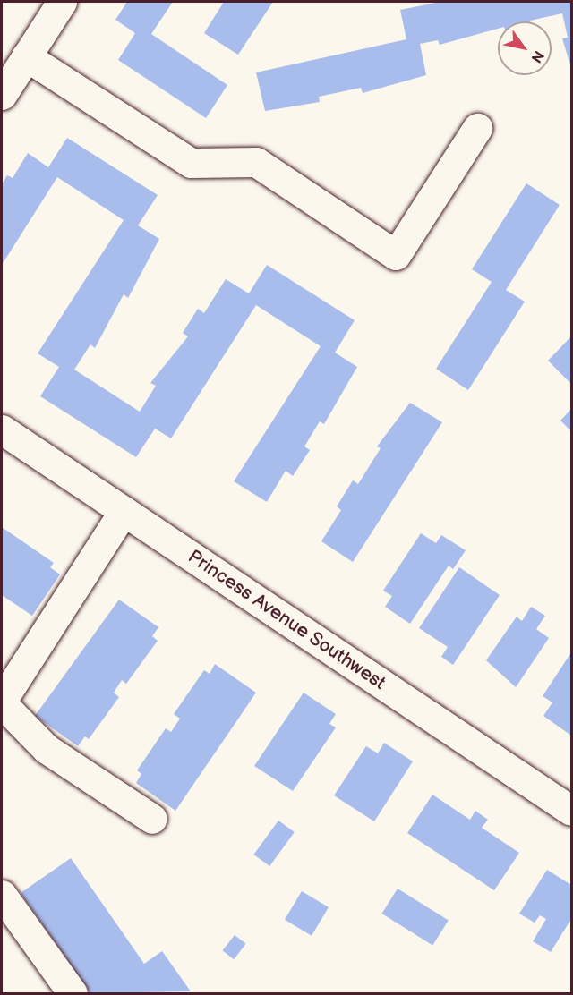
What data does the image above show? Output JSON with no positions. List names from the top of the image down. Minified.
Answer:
{"streets":{"street":["Princess Avenue Southwest"]},"north":"bottom right"}
